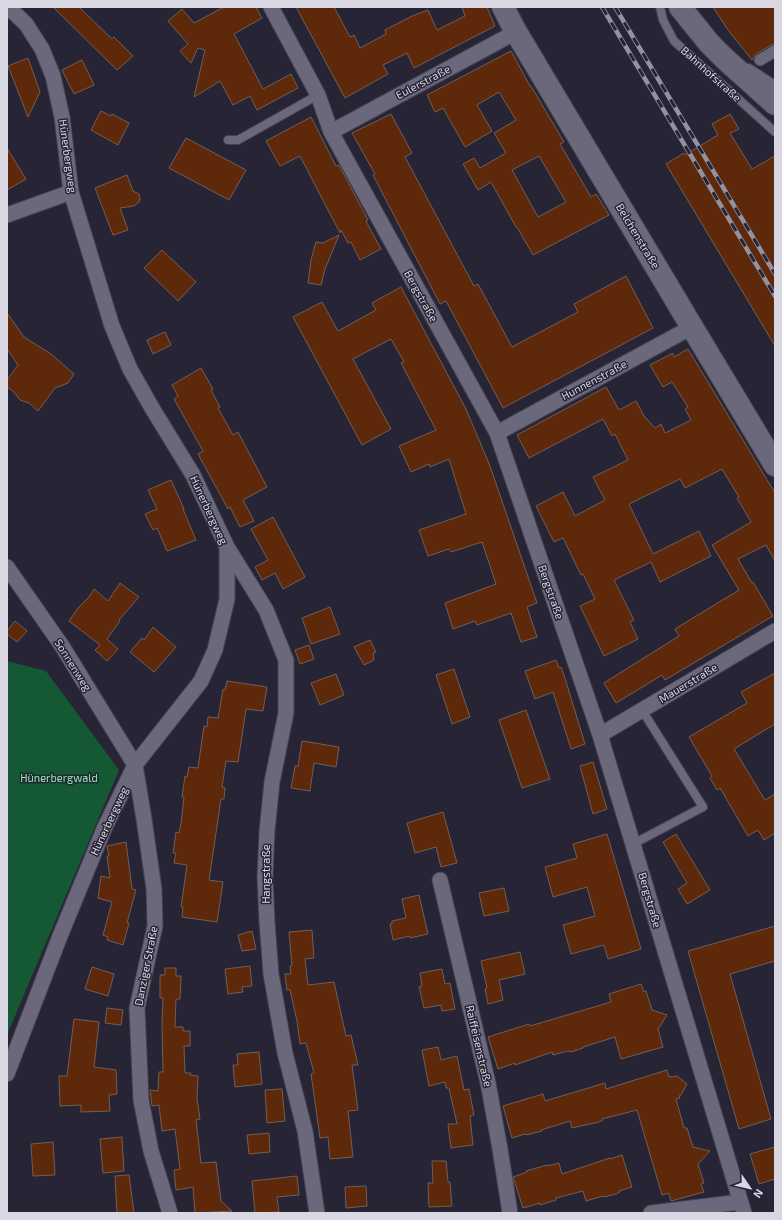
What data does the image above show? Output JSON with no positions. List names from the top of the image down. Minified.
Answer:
{"streets":{"main road":["Bahnhofstraße","Belchenstraße"],"street":["Eulerstraße","Hünerbergweg","Bergstraße","Hunnenstraße","Sonnenweg","Mauerstraße","Hangstraße","Danziger Straße","Raiffeisenstraße"]},"crossings":[["Eulerstraße","Belchenstraße"],["Eulerstraße","Bergstraße"],["Hünerbergweg","Sonnenweg"],["Hünerbergweg","Hangstraße"],["Hünerbergweg","Danziger Straße"],["Belchenstraße","Hunnenstraße"],["Bergstraße","Hunnenstraße"],["Bergstraße","Mauerstraße"],["Sonnenweg","Danziger Straße"]],"parks":["Hünerbergwald"],"north":"bottom right"}
